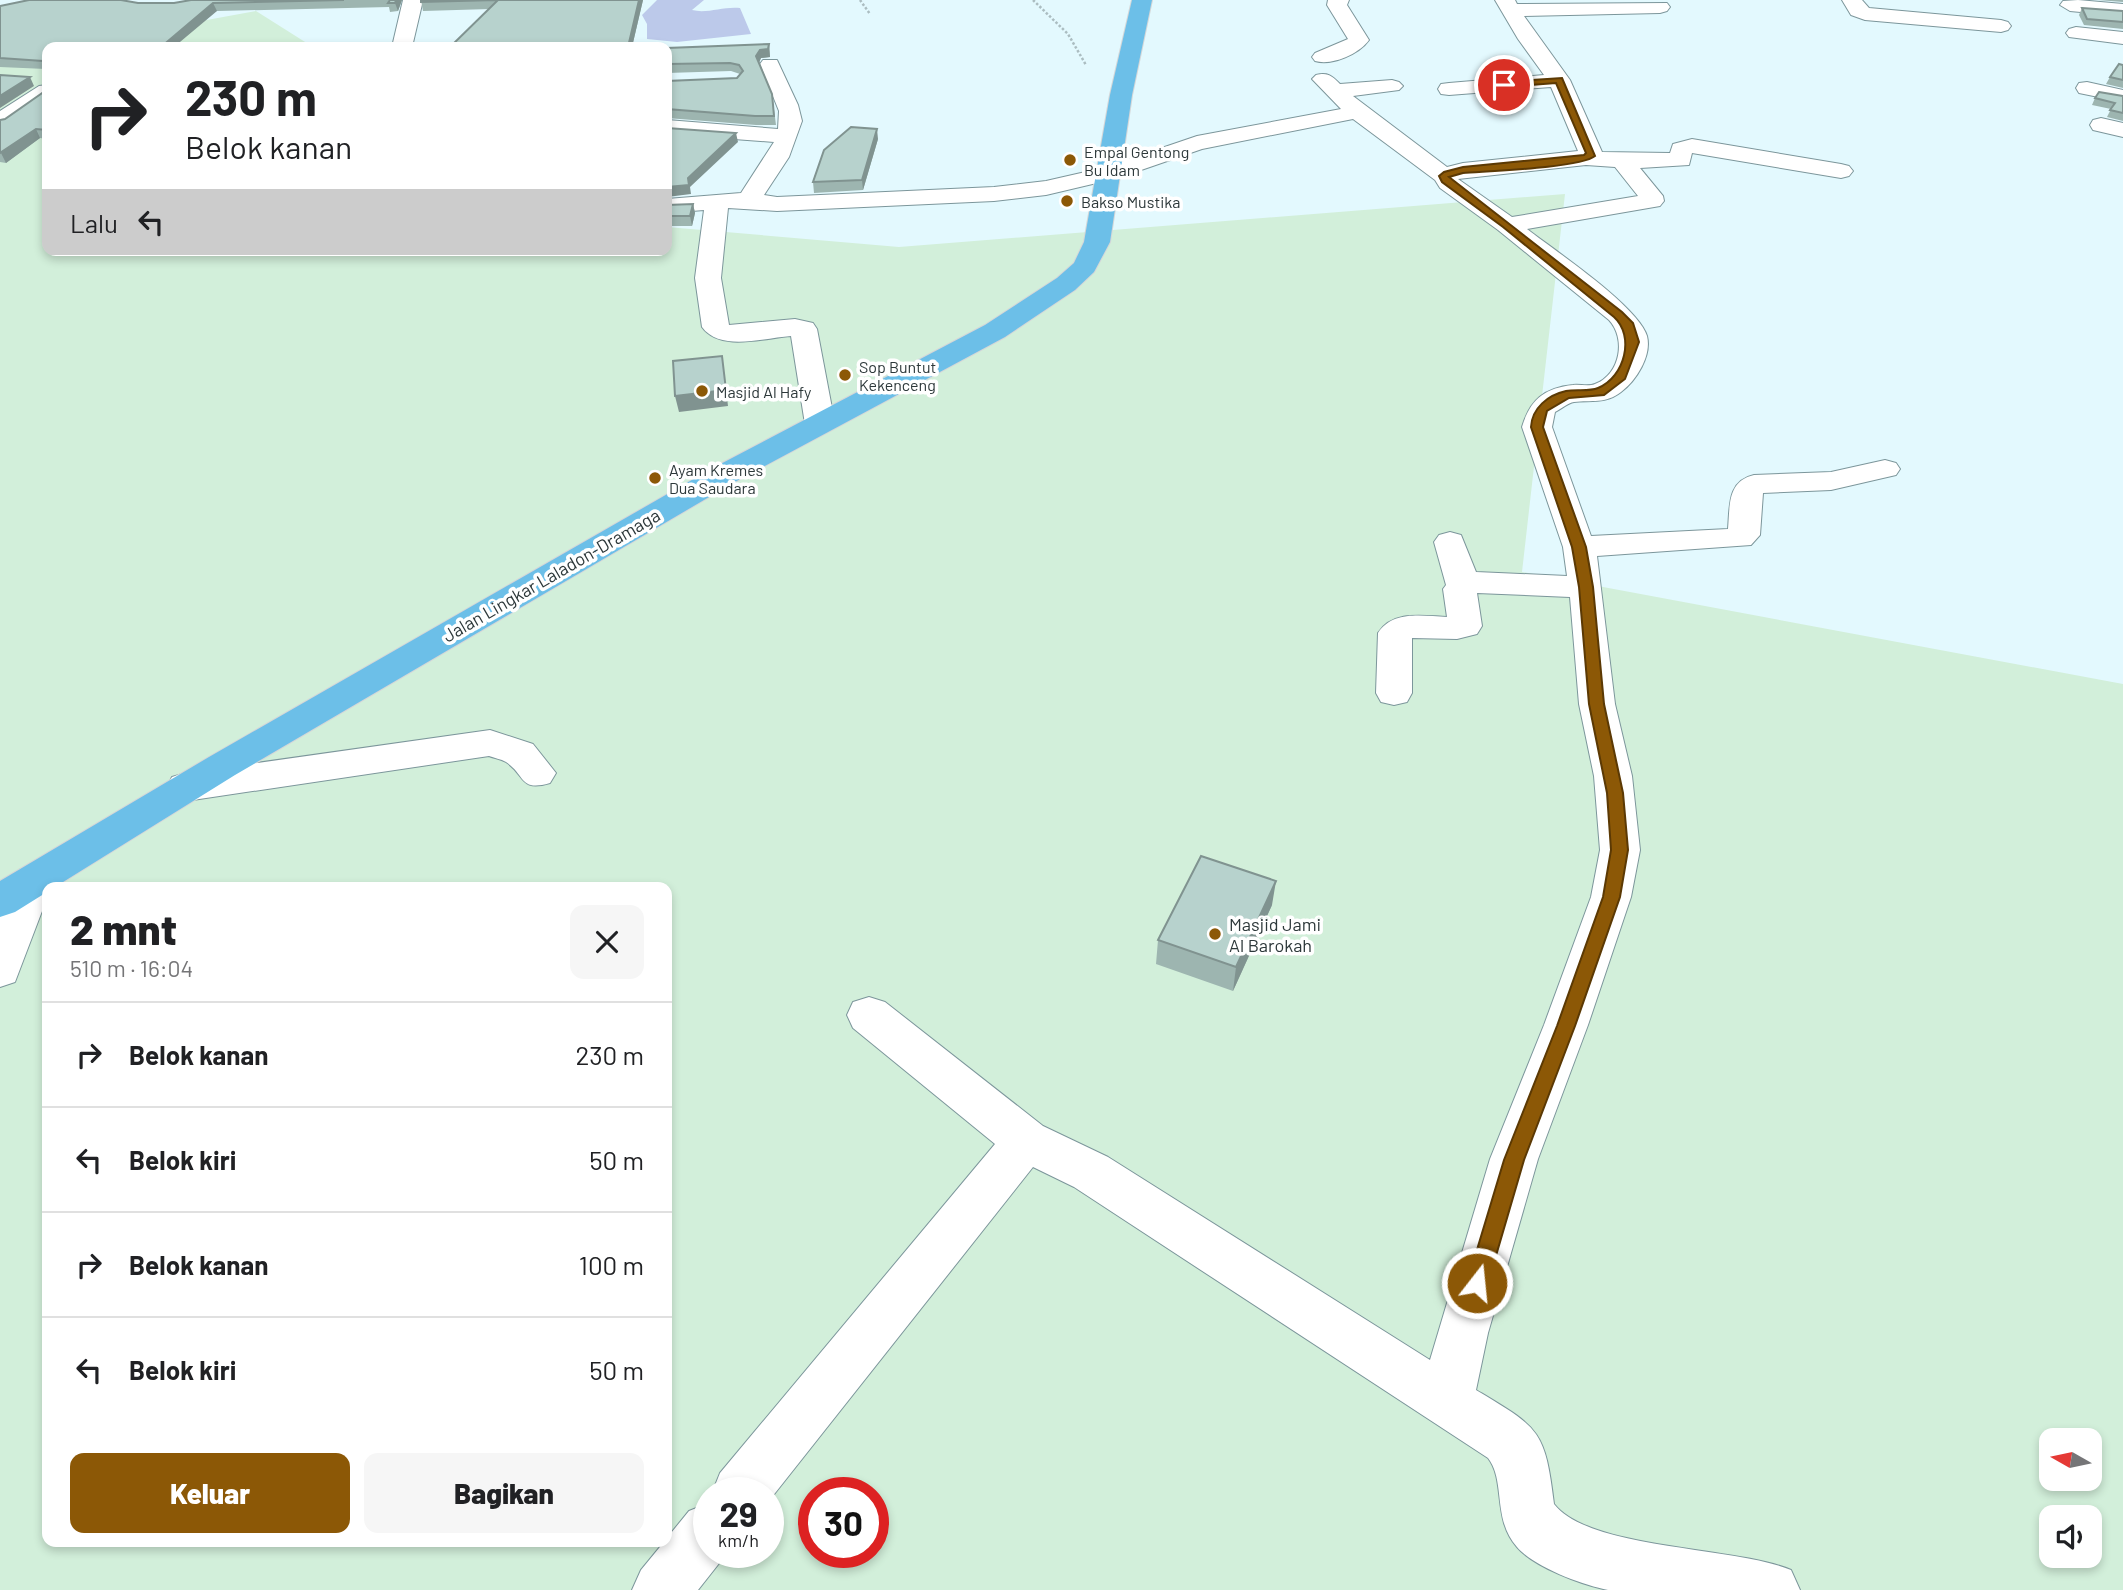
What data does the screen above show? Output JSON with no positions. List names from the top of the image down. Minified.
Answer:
{"streets":{"main road":["Jalan Lingkar Laladon-Dramaga"]},"places":["Empal Gentong Bu Idam","Bakso Mustika","Sop Buntut Kekenceng","Masjid Al Hafy","Ayam Kremes Dua Saudara","Masjid Jami Al Barokah"],"north":"left","page":{"turn":["230 m","Belok kanan"],"then":"Lalu","heading":["2 mnt","510 m · 16:04"],"list":[{"name":"Belok kanan","value":"230 m"},{"name":"Belok kiri","value":"50 m"},{"name":"Belok kanan","value":"100 m"},{"name":"Belok kiri","value":"50 m"}],"buttons":["Keluar","Bagikan"],"speed":"29 km/h","limit":"30"}}
